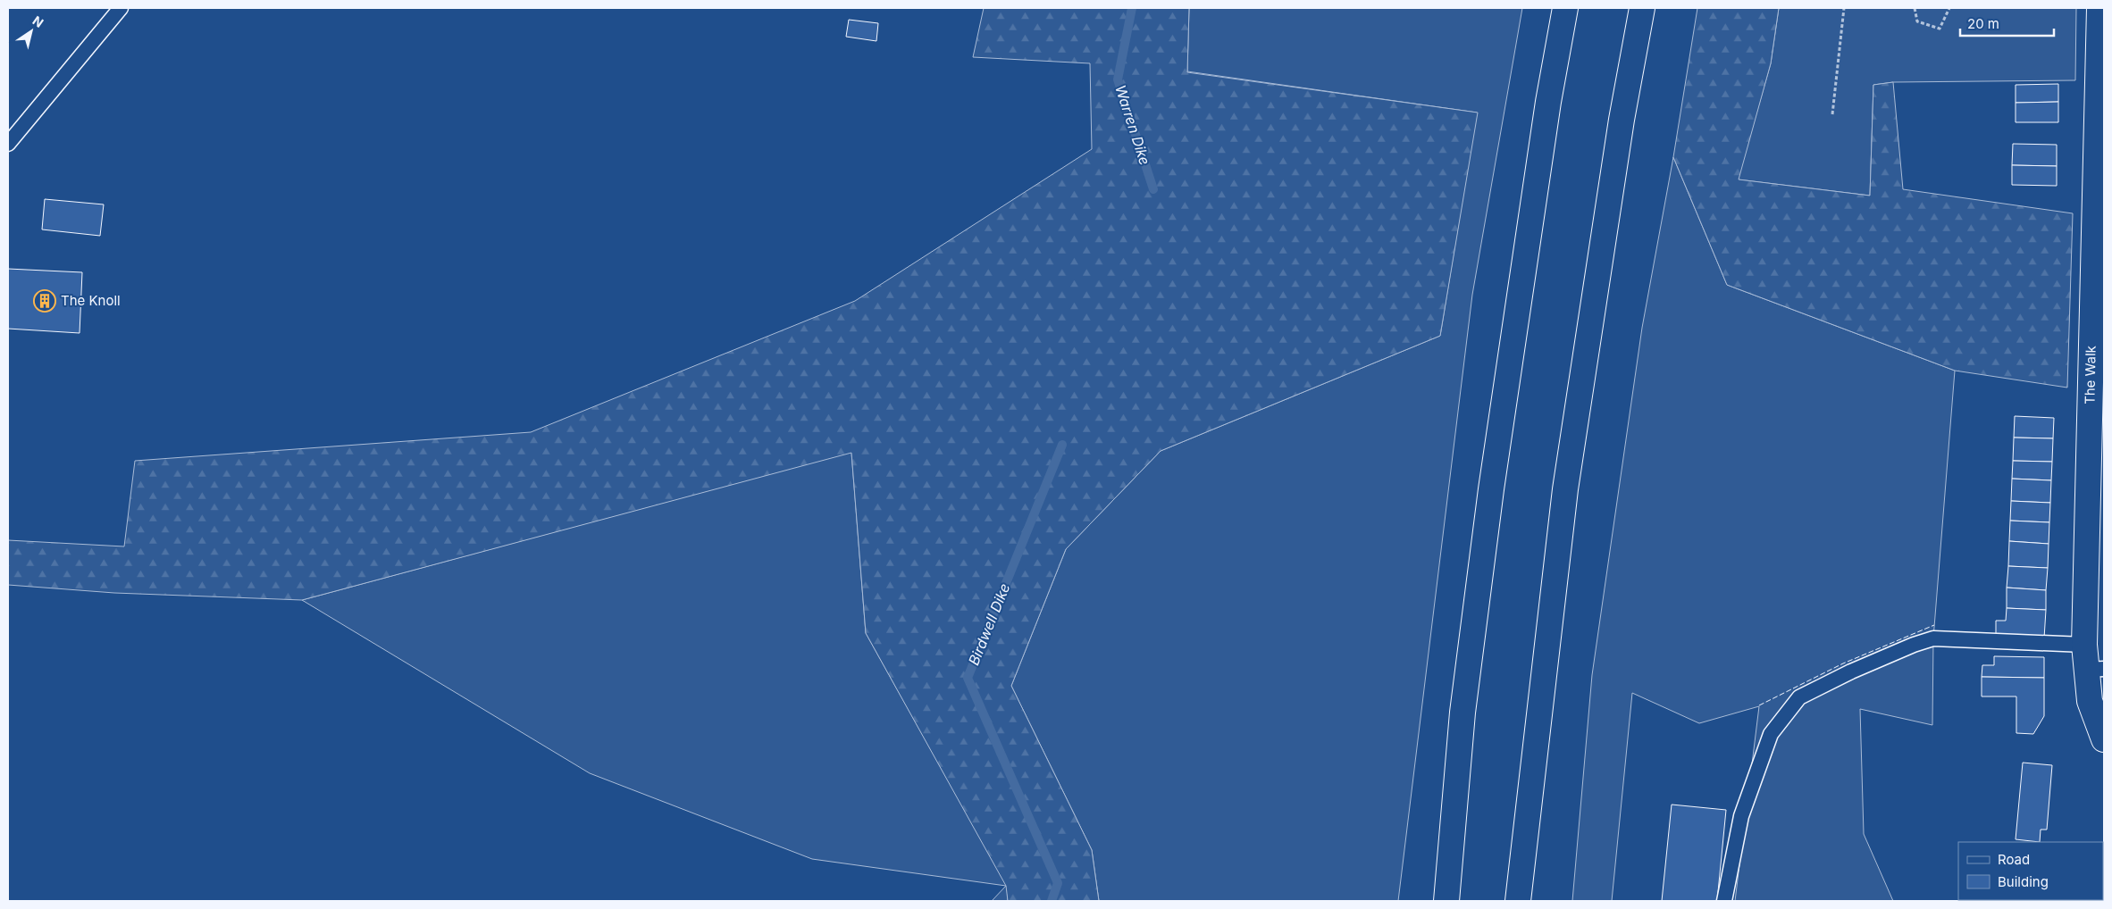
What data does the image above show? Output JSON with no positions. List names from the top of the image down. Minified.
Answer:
{"streets":{"main road":["The Walk"]},"water":["Warren Dike","Birdwell Dike"],"places":{"building":["The Knoll"]},"legend":["Road","Building"],"scale_bar":"20 m","north":"top right"}
